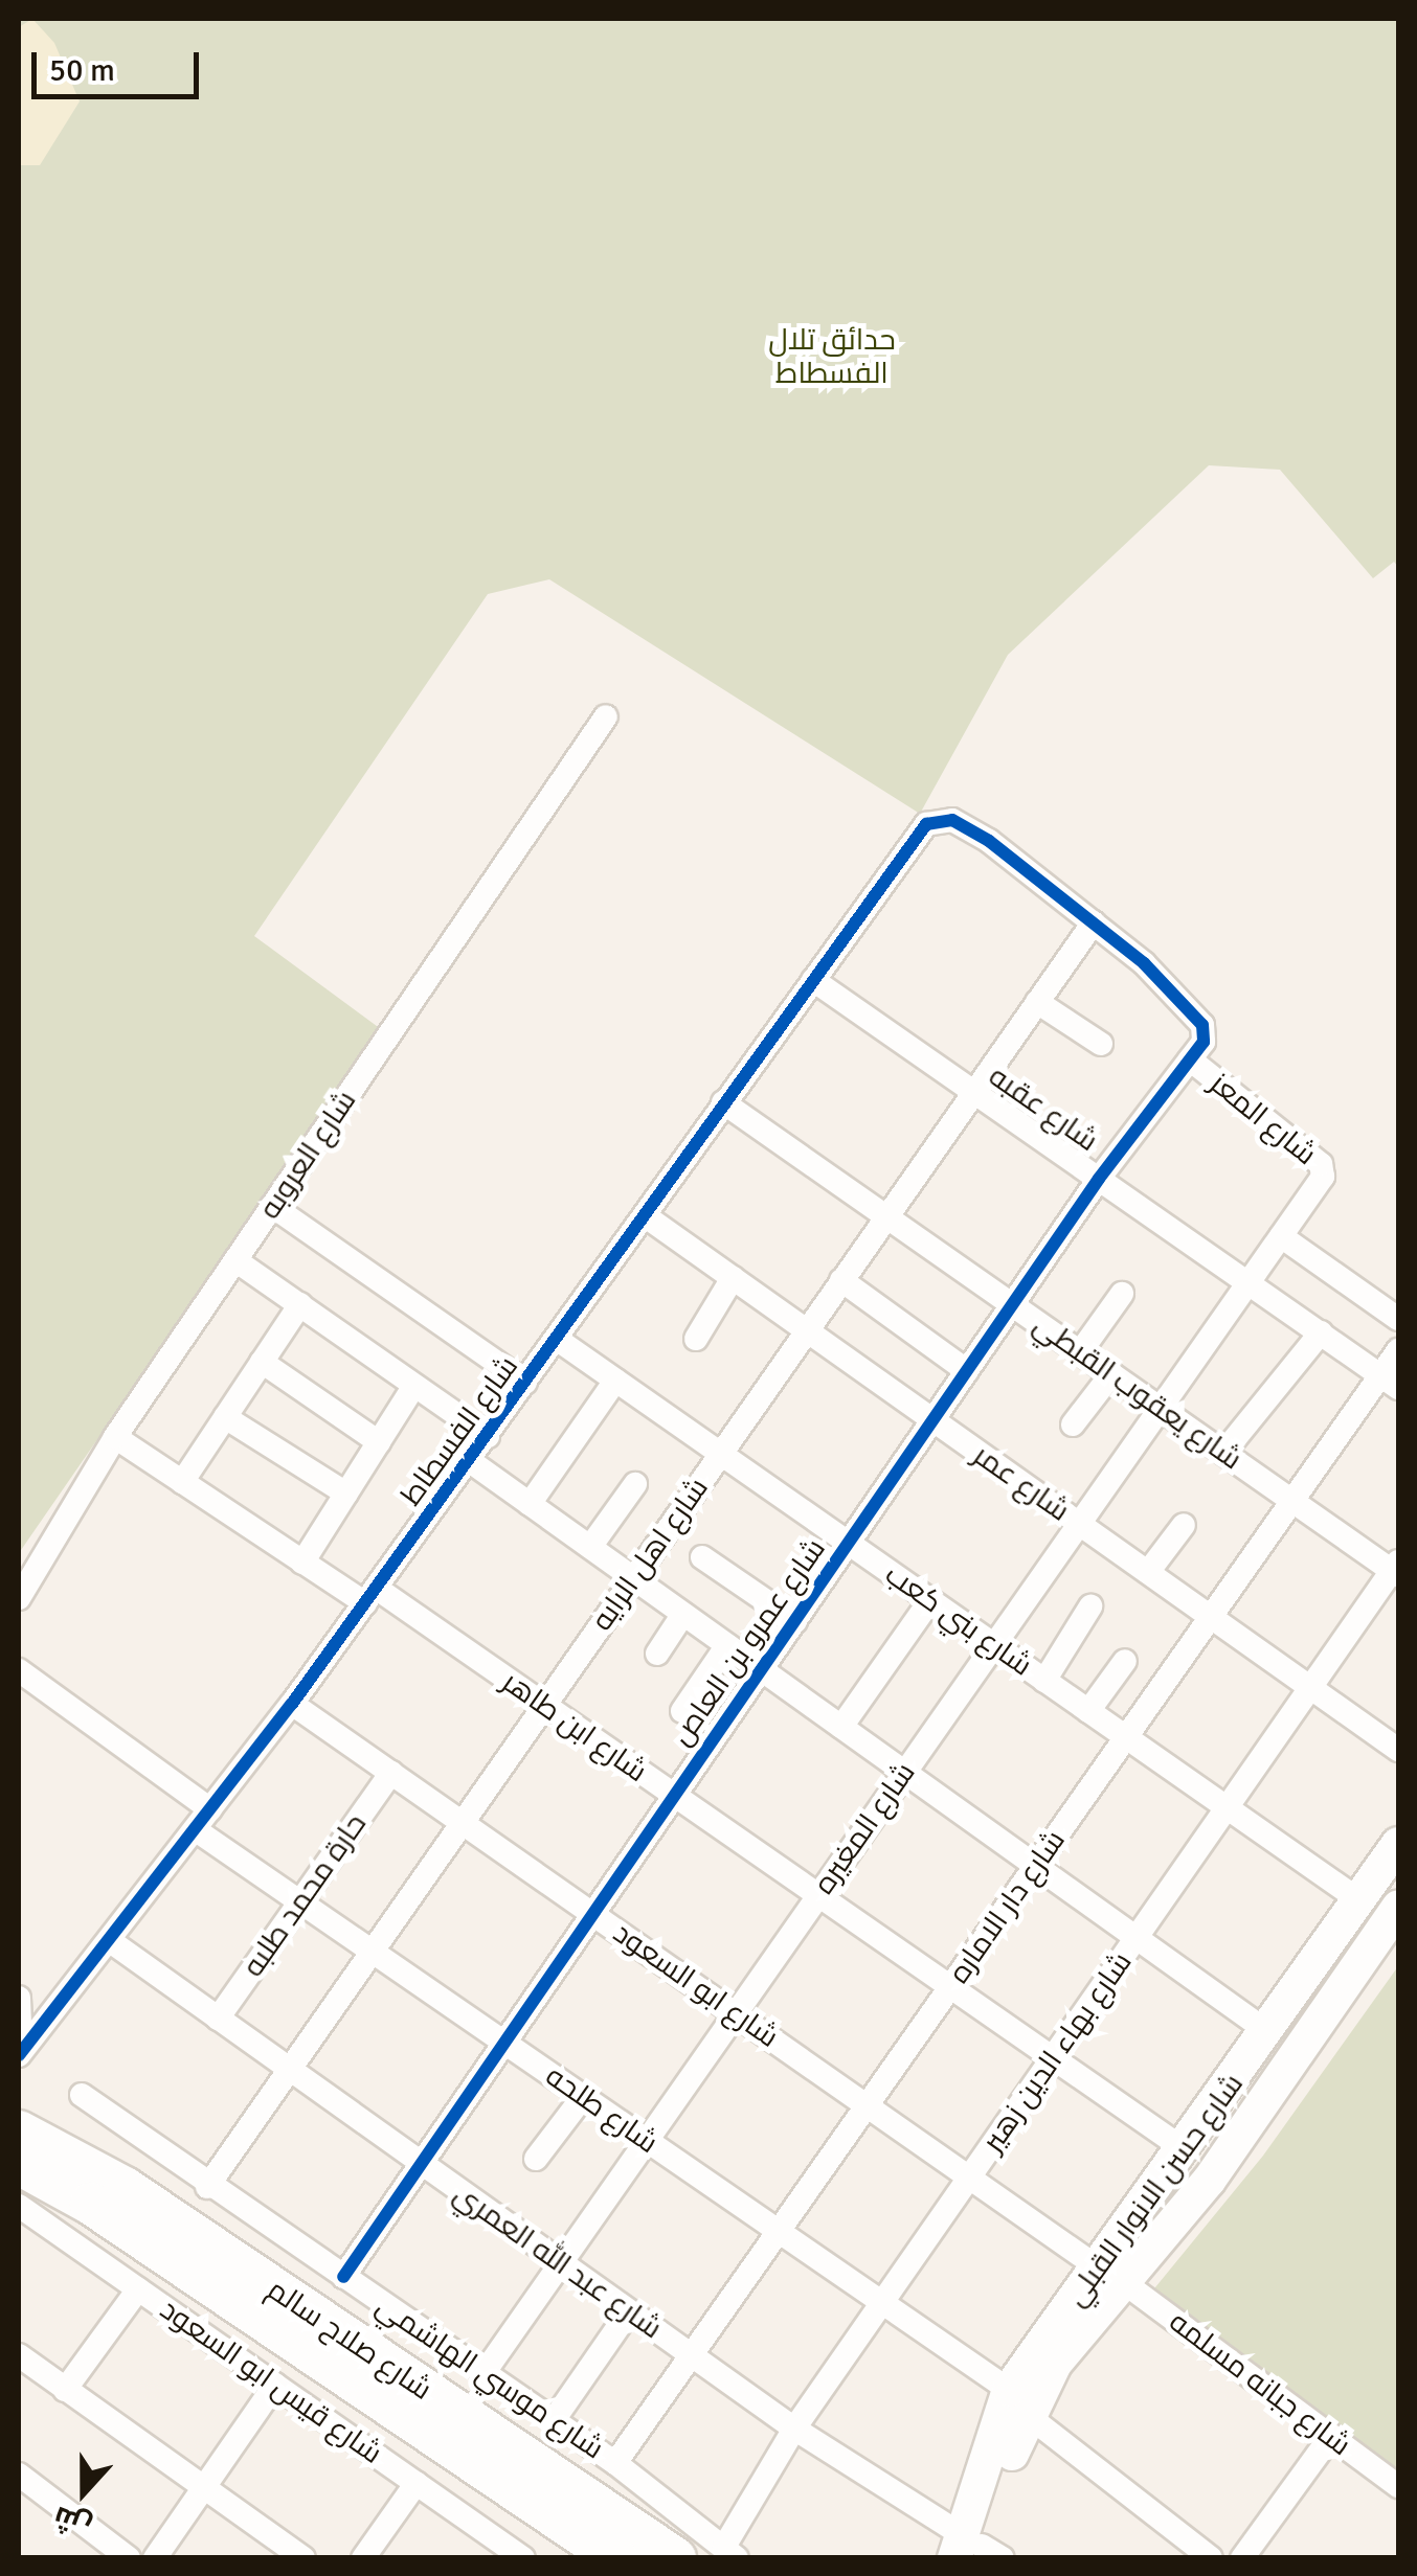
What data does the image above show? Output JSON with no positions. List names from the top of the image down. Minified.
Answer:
{"streets":{"highway":["شارع صلاح سالم"],"main road":["شارع حسن الانوار القبلي"],"street":["شارع عقبه","شارع المعز","شارع العروبه","شارع يعقوب القبطي","شارع الفسطاط","شارع عمر","شارع اهل الرايه","شارع بني كعب","شارع عمرو بن العاص","شارع ابن طاهر","شارع المغيره","حارة محمد طلبه","شارع دار الاماره","شارع ابو السعود","شارع بهاء الدين زهير","شارع طلحه","شارع عبد الله العمري","شارع موسي الهاشمي","شارع قيس ابو السعود","شارع جبانه مسلمه"]},"crossings":[["شارع عقبه","شارع المعز"],["شارع عقبه","شارع الفسطاط"],["شارع عقبه","شارع اهل الرايه"],["شارع عقبه","شارع عمرو بن العاص"],["شارع عقبه","شارع المغيره"],["شارع عقبه","شارع دار الاماره"],["شارع المعز","شارع عمرو بن العاص"],["شارع المعز","شارع المغيره"],["شارع العروبه","شارع ابن طاهر"],["شارع يعقوب القبطي","شارع الفسطاط"],["شارع يعقوب القبطي","شارع اهل الرايه"],["شارع يعقوب القبطي","شارع عمرو بن العاص"],["شارع يعقوب القبطي","شارع المغيره"],["شارع يعقوب القبطي","شارع دار الاماره"],["شارع يعقوب القبطي","شارع بهاء الدين زهير"],["شارع الفسطاط","شارع عمر"],["شارع الفسطاط","شارع اهل الرايه"],["شارع الفسطاط","شارع بني كعب"],["شارع الفسطاط","شارع ابن طاهر"],["شارع الفسطاط","شارع ابو السعود"],["شارع الفسطاط","شارع طلحه"],["شارع الفسطاط","شارع عبد الله العمري"],["شارع عمر","شارع اهل الرايه"],["شارع عمر","شارع عمرو بن العاص"],["شارع عمر","شارع المغيره"],["شارع عمر","شارع دار الاماره"],["شارع عمر","شارع بهاء الدين زهير"],["شارع اهل الرايه","شارع بني كعب"],["شارع اهل الرايه","شارع ابن طاهر"],["شارع اهل الرايه","شارع ابو السعود"],["شارع اهل الرايه","شارع طلحه"],["شارع اهل الرايه","شارع عبد الله العمري"],["شارع اهل الرايه","شارع موسي الهاشمي"],["شارع بني كعب","شارع عمرو بن العاص"],["شارع بني كعب","شارع المغيره"],["شارع بني كعب","شارع دار الاماره"],["شارع بني كعب","شارع بهاء الدين زهير"],["شارع بني كعب","شارع حسن الانوار القبلي"],["شارع عمرو بن العاص","شارع ابن طاهر"],["شارع عمرو بن العاص","شارع ابو السعود"],["شارع عمرو بن العاص","شارع طلحه"],["شارع عمرو بن العاص","شارع عبد الله العمري"],["شارع عمرو بن العاص","شارع موسي الهاشمي"],["شارع ابن طاهر","شارع المغيره"],["شارع ابن طاهر","شارع دار الاماره"],["شارع ابن طاهر","شارع بهاء الدين زهير"],["شارع ابن طاهر","شارع حسن الانوار القبلي"],["شارع المغيره","شارع ابو السعود"],["شارع المغيره","شارع طلحه"],["شارع المغيره","شارع عبد الله العمري"],["شارع المغيره","شارع موسي الهاشمي"],["حارة محمد طلبه","شارع ابو السعود"],["حارة محمد طلبه","شارع طلحه"],["حارة محمد طلبه","شارع عبد الله العمري"],["شارع دار الاماره","شارع ابو السعود"],["شارع دار الاماره","شارع طلحه"],["شارع دار الاماره","شارع عبد الله العمري"],["شارع دار الاماره","شارع موسي الهاشمي"],["شارع ابو السعود","شارع بهاء الدين زهير"],["شارع ابو السعود","شارع حسن الانوار القبلي"],["شارع ابو السعود","شارع جبانه مسلمه"],["شارع بهاء الدين زهير","شارع طلحه"],["شارع بهاء الدين زهير","شارع عبد الله العمري"],["شارع بهاء الدين زهير","شارع موسي الهاشمي"],["شارع طلحه","شارع حسن الانوار القبلي"],["شارع حسن الانوار القبلي","شارع عبد الله العمري"],["شارع حسن الانوار القبلي","شارع جبانه مسلمه"]],"parks":["حدائق تلال الفسطاط"],"scale_bar":"50 m","north":"bottom"}
